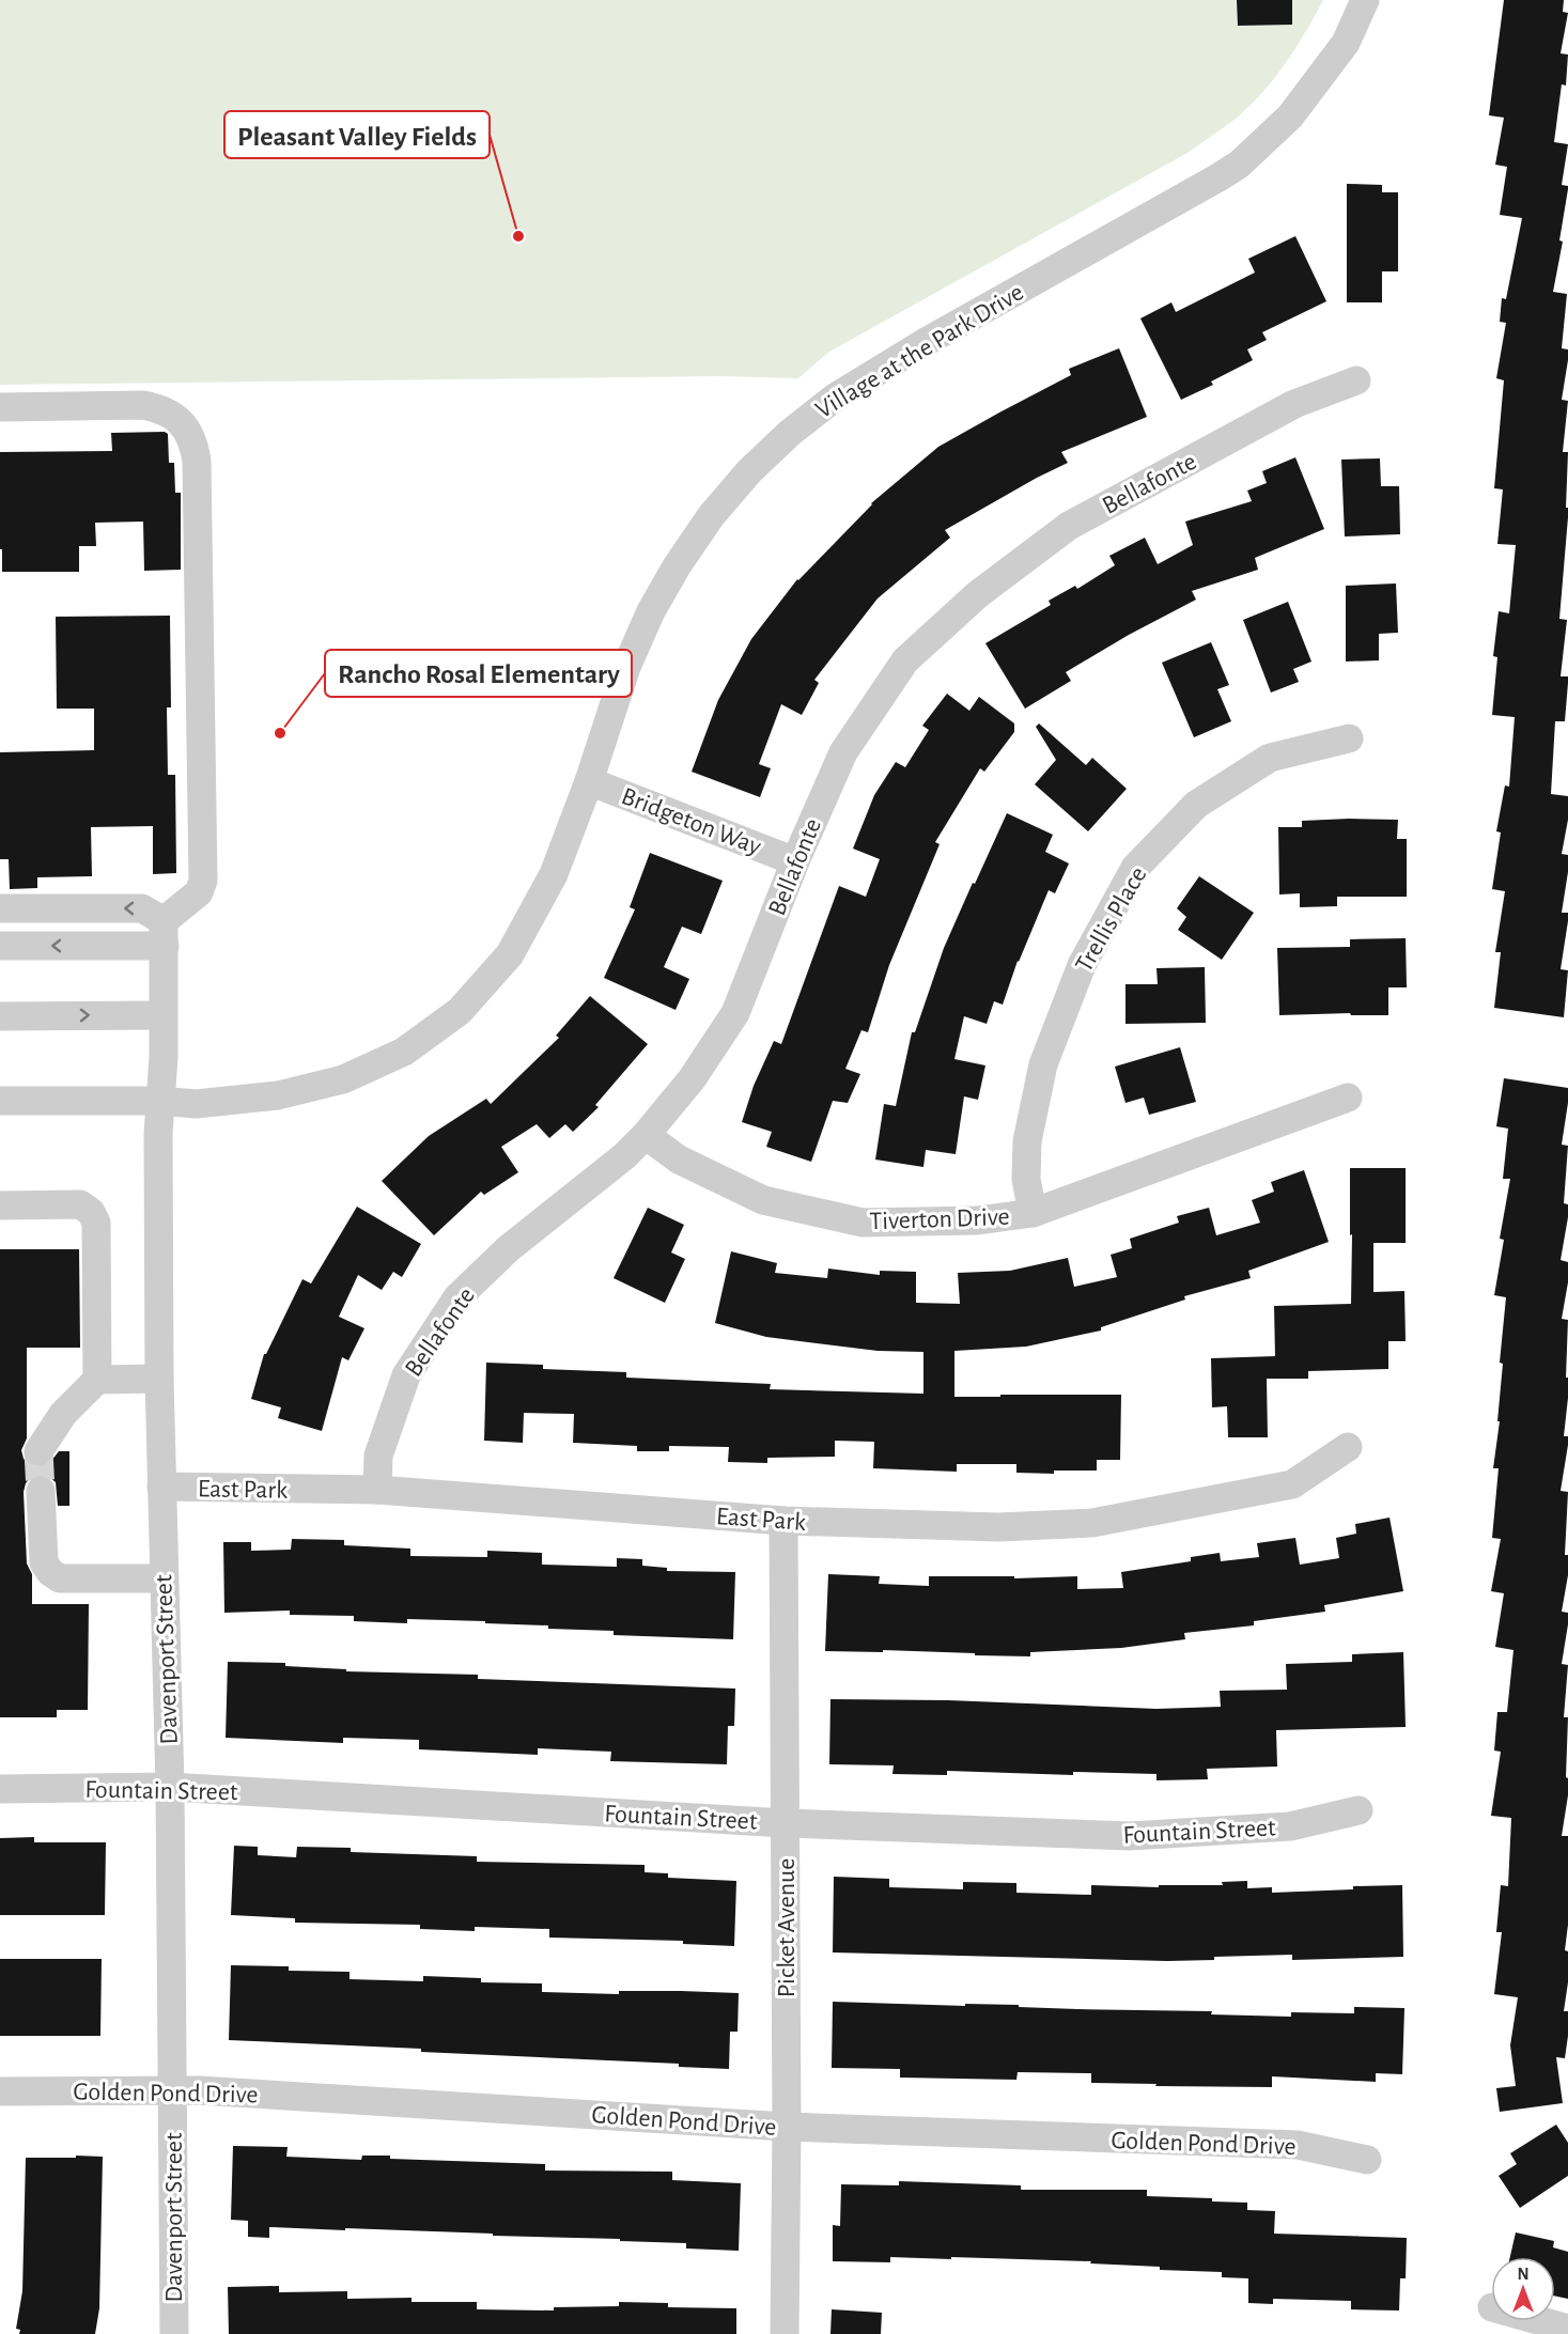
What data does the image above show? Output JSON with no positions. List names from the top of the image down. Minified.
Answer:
{"streets":{"street":["Village at the Park Drive","Bellafonte","Bridgeton Way","Trellis Place","Tiverton Drive","East Park","Davenport Street","Fountain Street","Picket Avenue","Golden Pond Drive"]},"crossings":[["Village at the Park Drive","Bridgeton Way"],["Village at the Park Drive","Davenport Street"],["Bellafonte","Bridgeton Way"],["Bellafonte","Tiverton Drive"],["Bellafonte","East Park"],["Trellis Place","Tiverton Drive"],["East Park","Davenport Street"],["East Park","Picket Avenue"],["Davenport Street","Fountain Street"],["Davenport Street","Golden Pond Drive"],["Fountain Street","Picket Avenue"],["Picket Avenue","Golden Pond Drive"]],"places":["Pleasant Valley Fields","Rancho Rosal Elementary"],"north":"top"}
